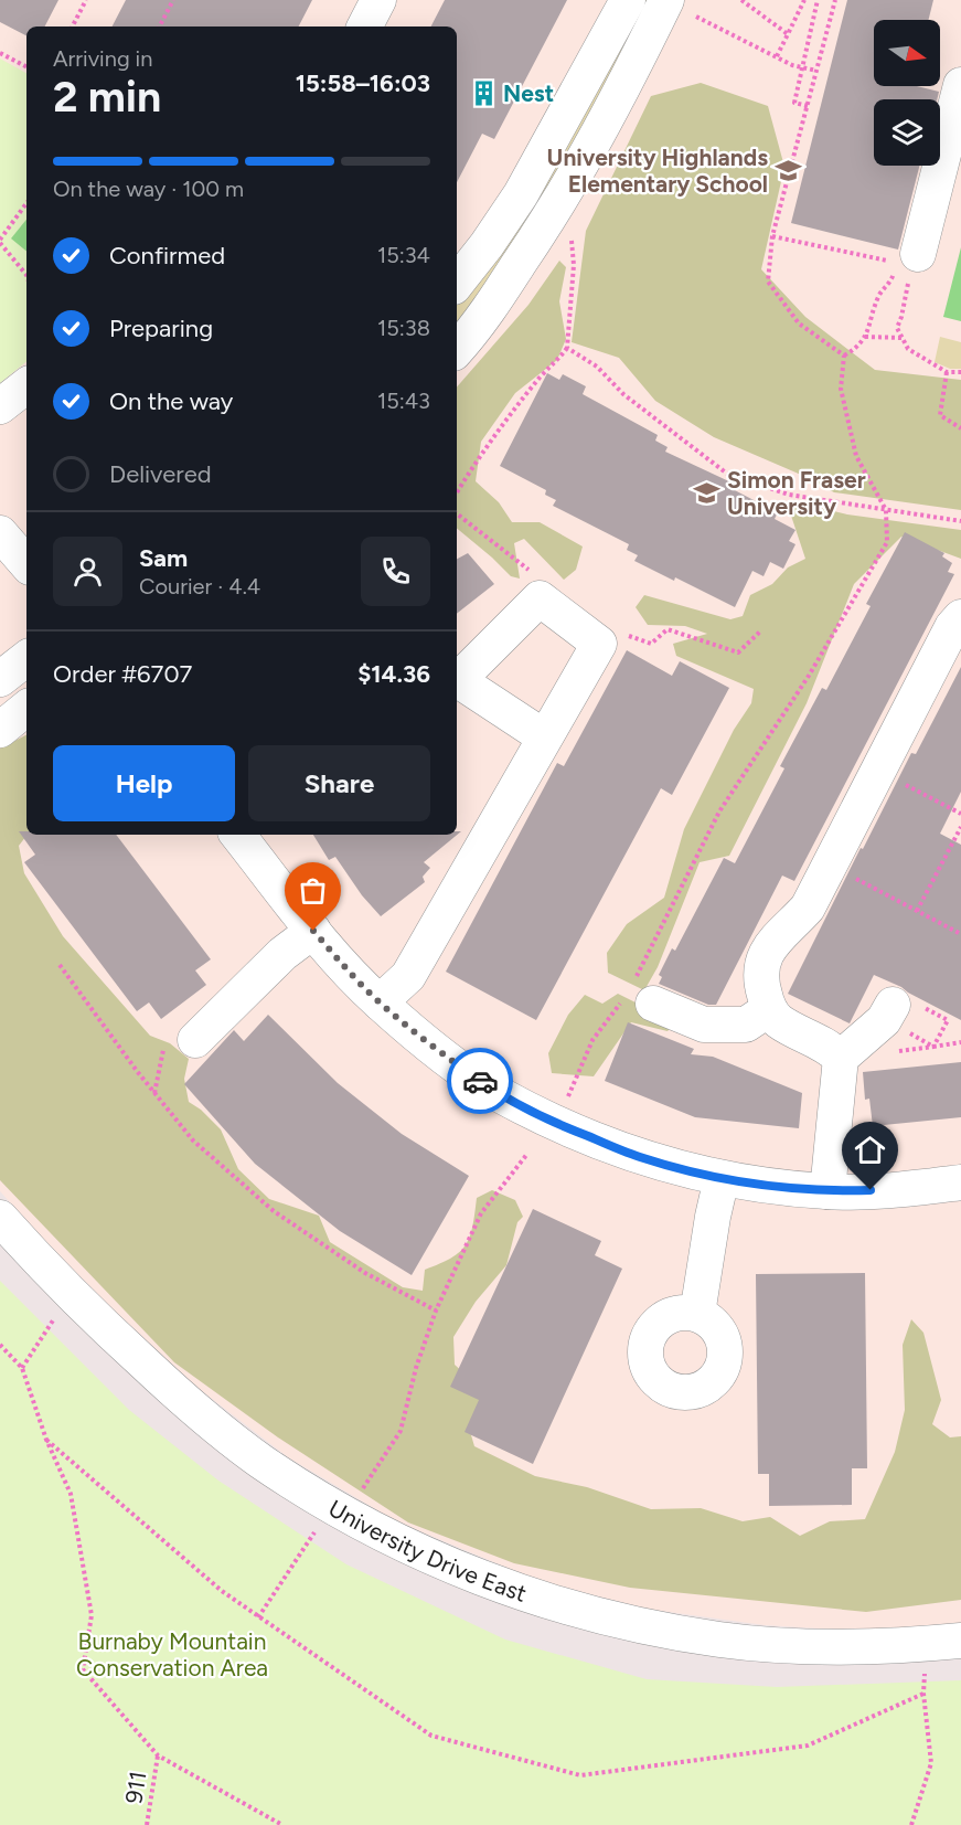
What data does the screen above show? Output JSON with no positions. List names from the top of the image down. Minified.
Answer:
{"streets":{"street":["University Drive East"],"path":["911"]},"parks":["Burnaby Mountain Conservation Area"],"places":{"building":["Nest"],"school or university":["University Highlands Elementary School","Simon Fraser University"]},"north":"right","page":{"heading":["2 min","Arriving in","15:58–16:03"],"panel":["Sam","Courier · 4.4","Order #6707","$14.36"],"bar":"On the way · 100 m","list":[["Confirmed","15:34"],["Preparing","15:38"],["On the way","15:43"],"Delivered"],"buttons":["Help","Share"]}}
